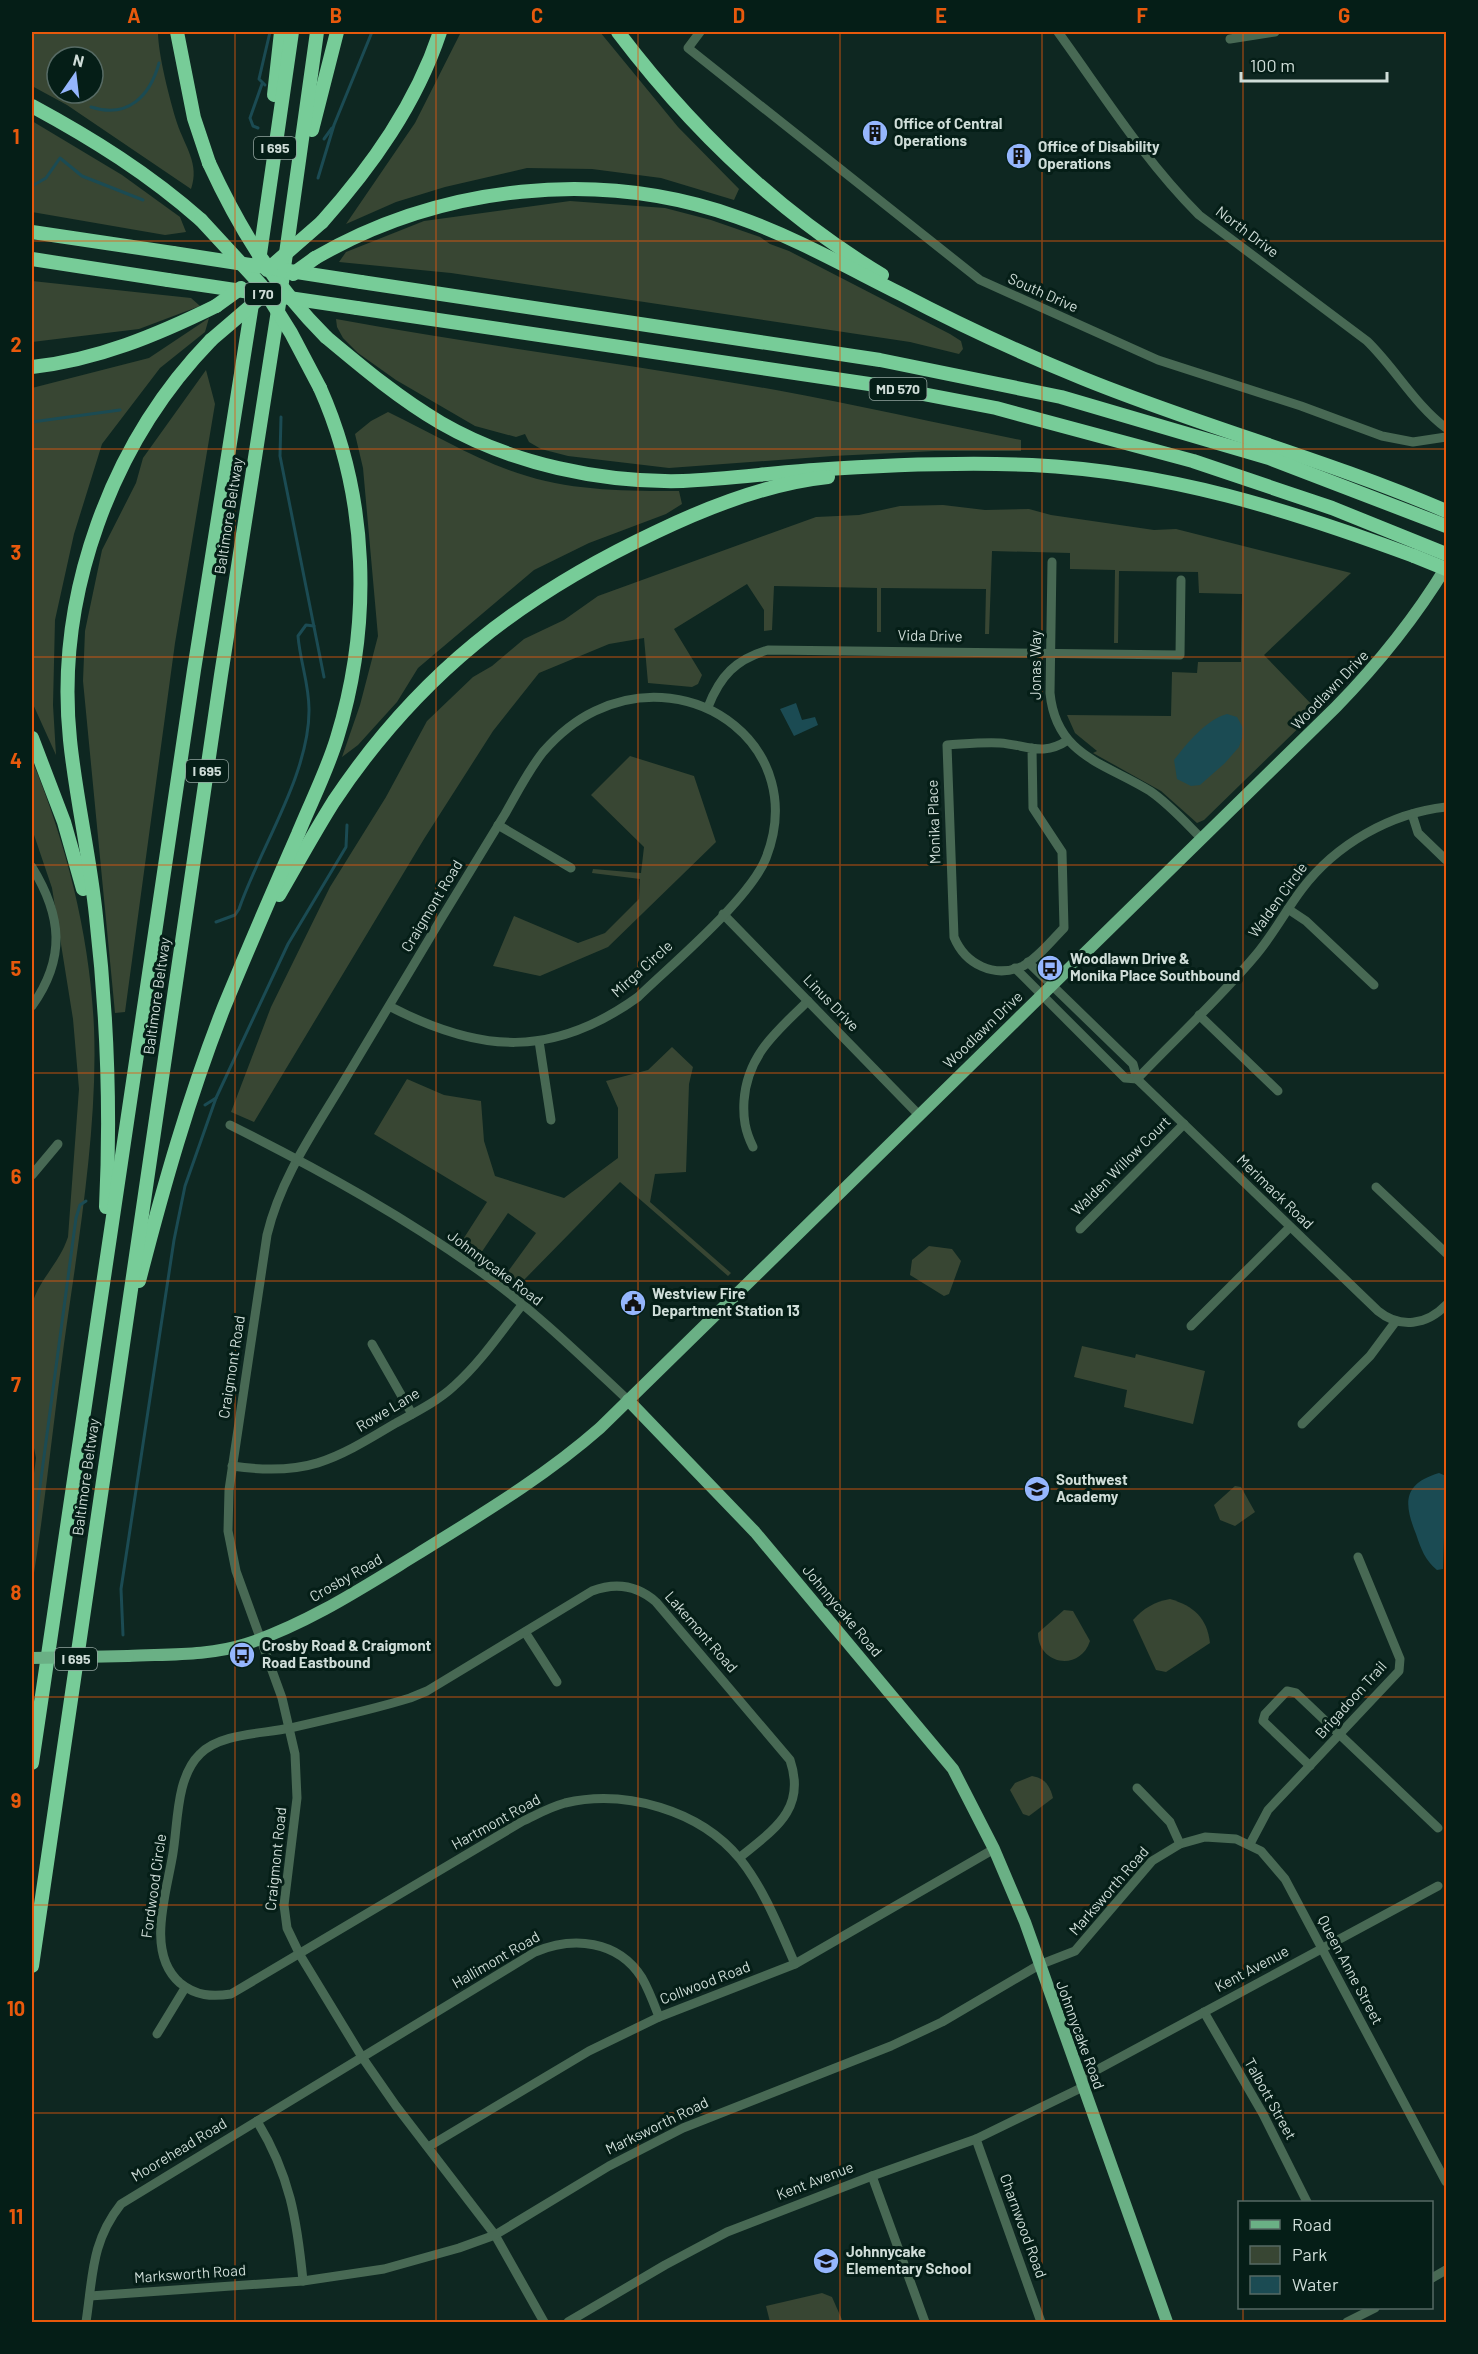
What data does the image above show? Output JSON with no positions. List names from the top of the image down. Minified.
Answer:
{"streets":{"highway":["I 695","I 70","MD 570","Baltimore Beltway"],"main road":["Woodlawn Drive","Johnnycake Road","Crosby Road"],"street":["North Drive","South Drive","Vida Drive","Jonas Way","Monika Place","Walden Circle","Craigmont Road","Mirga Circle","Linus Drive","Walden Willow Court","Merimack Road","Rowe Lane","Lakemont Road","Brigadoon Trail","Hartmont Road","Fordwood Circle","Marksworth Road","Hallimont Road","Kent Avenue","Queen Anne Street","Collwood Road","Talbott Street","Moorehead Road","Charnwood Road"]},"crossings":[["I 70","MD 570"],["Vida Drive","Jonas Way"],["Vida Drive","Craigmont Road"],["Jonas Way","Woodlawn Drive"],["Jonas Way","Monika Place"],["Woodlawn Drive","Linus Drive"],["Woodlawn Drive","Merimack Road"],["Woodlawn Drive","Johnnycake Road"],["Woodlawn Drive","Crosby Road"],["Monika Place","Merimack Road"],["Walden Circle","Merimack Road"],["Craigmont Road","Mirga Circle"],["Craigmont Road","Johnnycake Road"],["Craigmont Road","Rowe Lane"],["Craigmont Road","Crosby Road"],["Craigmont Road","Lakemont Road"],["Craigmont Road","Hartmont Road"],["Craigmont Road","Fordwood Circle"],["Craigmont Road","Marksworth Road"],["Craigmont Road","Hallimont Road"],["Craigmont Road","Collwood Road"],["Craigmont Road","Moorehead Road"],["Mirga Circle","Linus Drive"],["Walden Willow Court","Merimack Road"],["Johnnycake Road","Rowe Lane"],["Johnnycake Road","Crosby Road"],["Johnnycake Road","Marksworth Road"],["Johnnycake Road","Kent Avenue"],["Johnnycake Road","Collwood Road"],["Lakemont Road","Hartmont Road"],["Lakemont Road","Fordwood Circle"],["Brigadoon Trail","Queen Anne Street"],["Hartmont Road","Collwood Road"],["Marksworth Road","Queen Anne Street"],["Marksworth Road","Moorehead Road"],["Hallimont Road","Collwood Road"],["Hallimont Road","Moorehead Road"],["Kent Avenue","Queen Anne Street"],["Kent Avenue","Talbott Street"],["Kent Avenue","Charnwood Road"]],"places":{"building":["Office of Central Operations","Office of Disability Operations"],"bus stop":["Woodlawn Drive & Monika Place Southbound","Crosby Road & Craigmont Road Eastbound"],"public building":["Westview Fire Department Station 13"],"school or university":["Southwest Academy","Johnnycake Elementary School"]},"legend":["Road","Park","Water"],"scale_bar":"100 m","north":"top","grid":{"columns":["A","B","C","D","E","F","G"],"rows":["1","2","3","4","5","6","7","8","9","10","11"]}}
